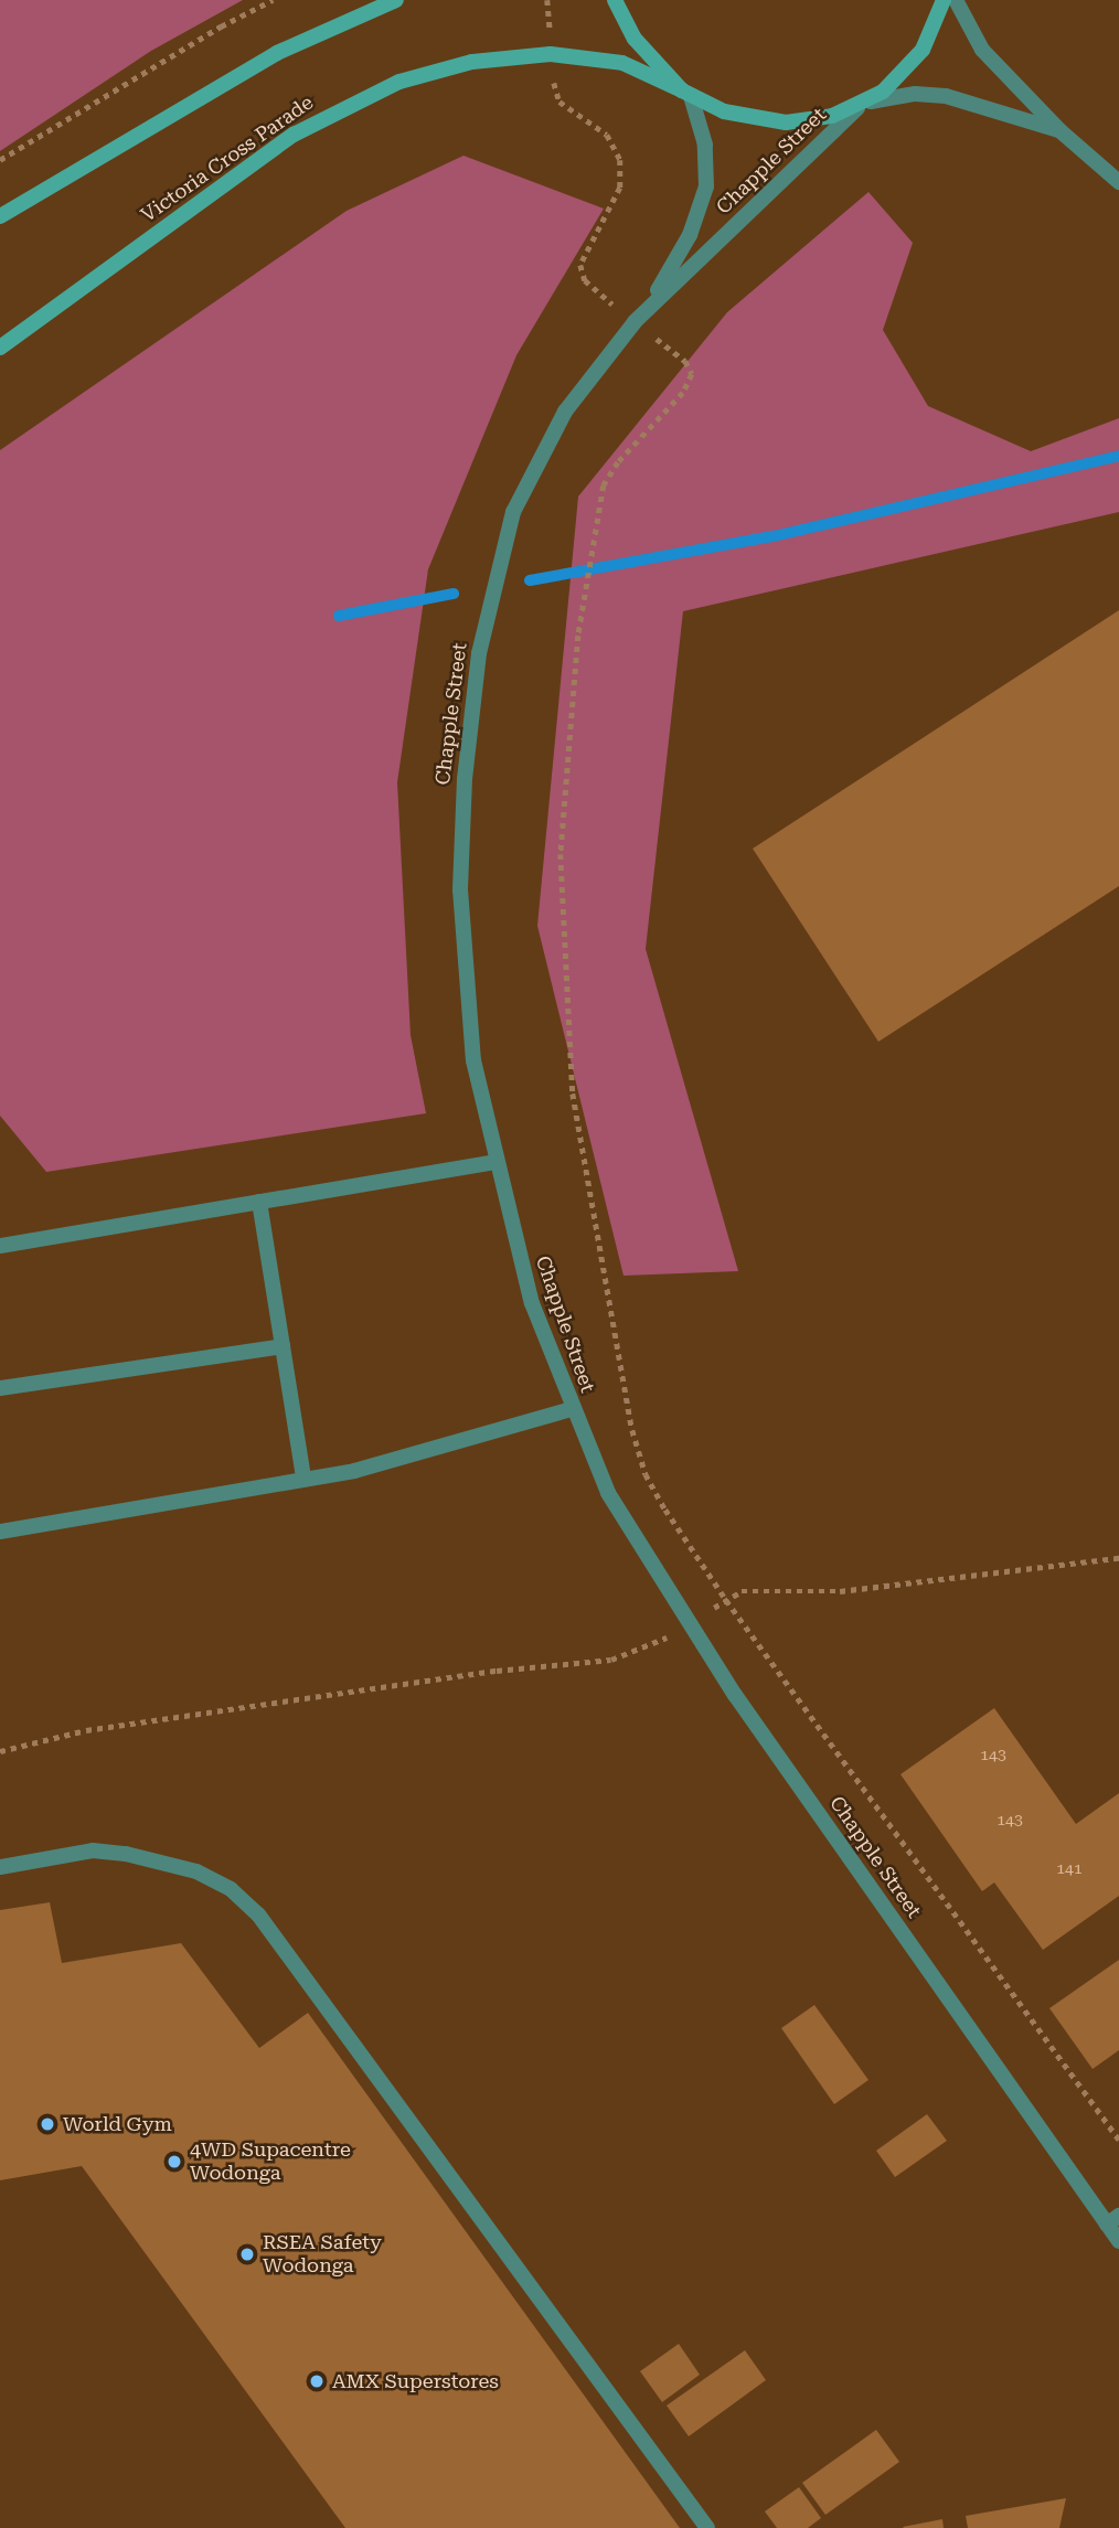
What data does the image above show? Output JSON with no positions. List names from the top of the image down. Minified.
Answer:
{"streets":{"main road":["Victoria Cross Parade"],"street":["Chapple Street"]},"crossings":[["Victoria Cross Parade","Chapple Street"]],"places":["World Gym","4WD Supacentre Wodonga","RSEA Safety Wodonga","AMX Superstores"],"house_numbers":["143","143","141"]}
